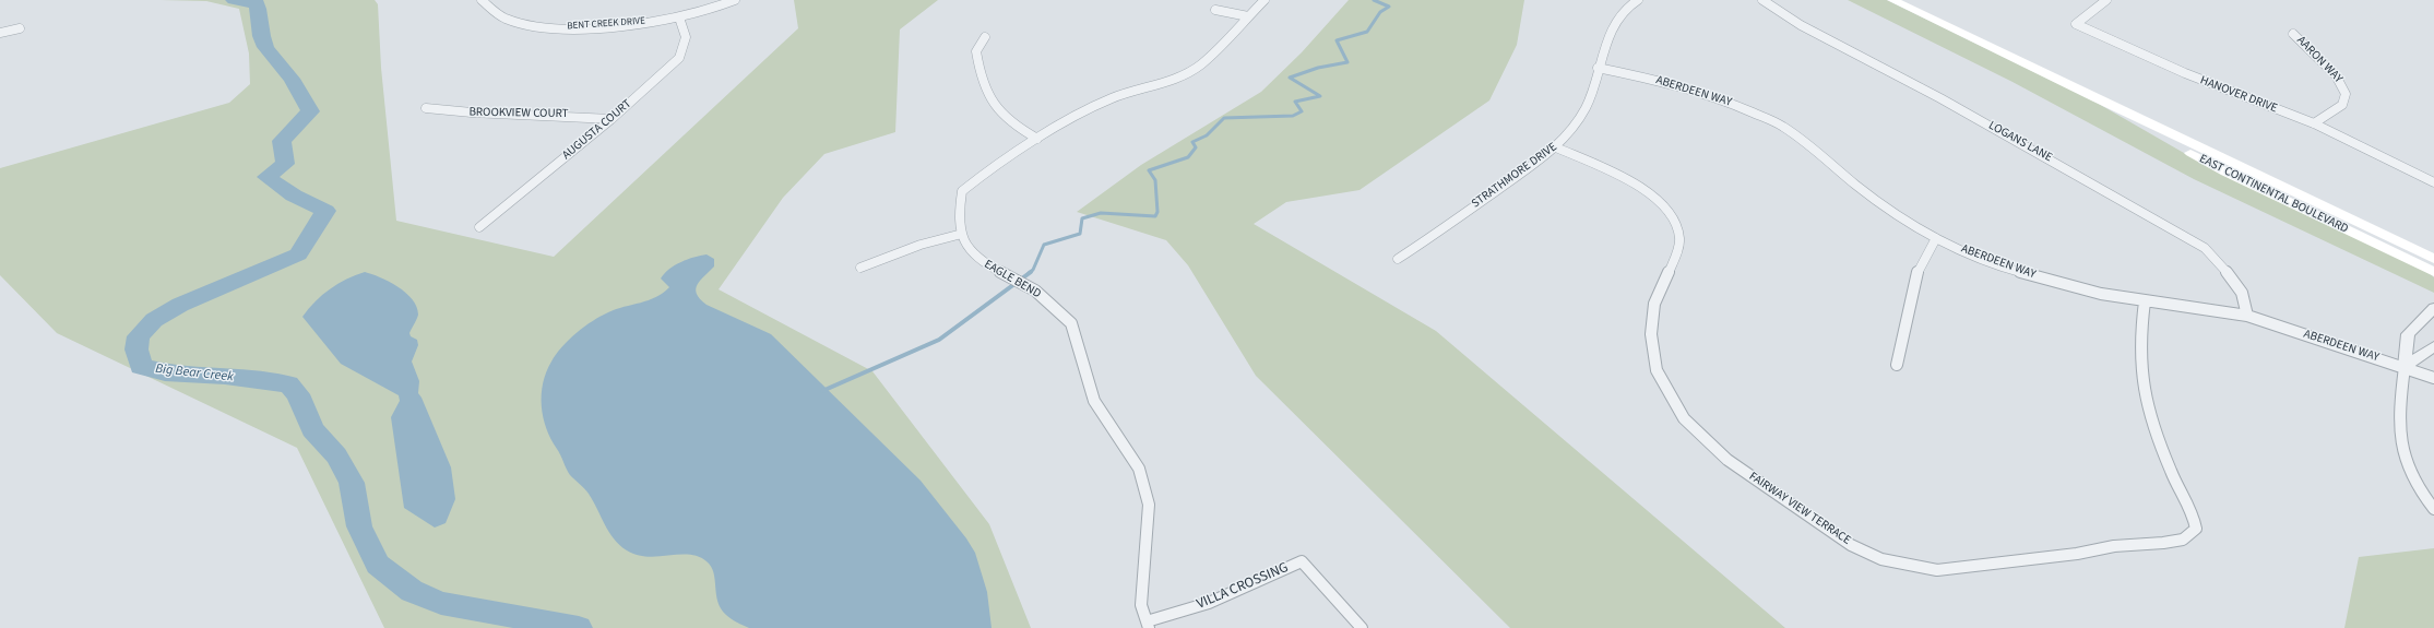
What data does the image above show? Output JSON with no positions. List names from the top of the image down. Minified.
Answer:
{"streets":{"main road":["EAST CONTINENTAL BOULEVARD"],"street":["BENT CREEK DRIVE","AARON WAY","ABERDEEN WAY","HANOVER DRIVE","BROOKVIEW COURT","AUGUSTA COURT","LOGANS LANE","STRATHMORE DRIVE","EAGLE BEND","FAIRWAY VIEW TERRACE","VILLA CROSSING"]},"crossings":[["BENT CREEK DRIVE","AUGUSTA COURT"],["AARON WAY","HANOVER DRIVE"],["ABERDEEN WAY","LOGANS LANE"],["ABERDEEN WAY","STRATHMORE DRIVE"],["ABERDEEN WAY","FAIRWAY VIEW TERRACE"],["BROOKVIEW COURT","AUGUSTA COURT"],["STRATHMORE DRIVE","FAIRWAY VIEW TERRACE"],["EAGLE BEND","VILLA CROSSING"]],"water":["Big Bear Creek"]}
